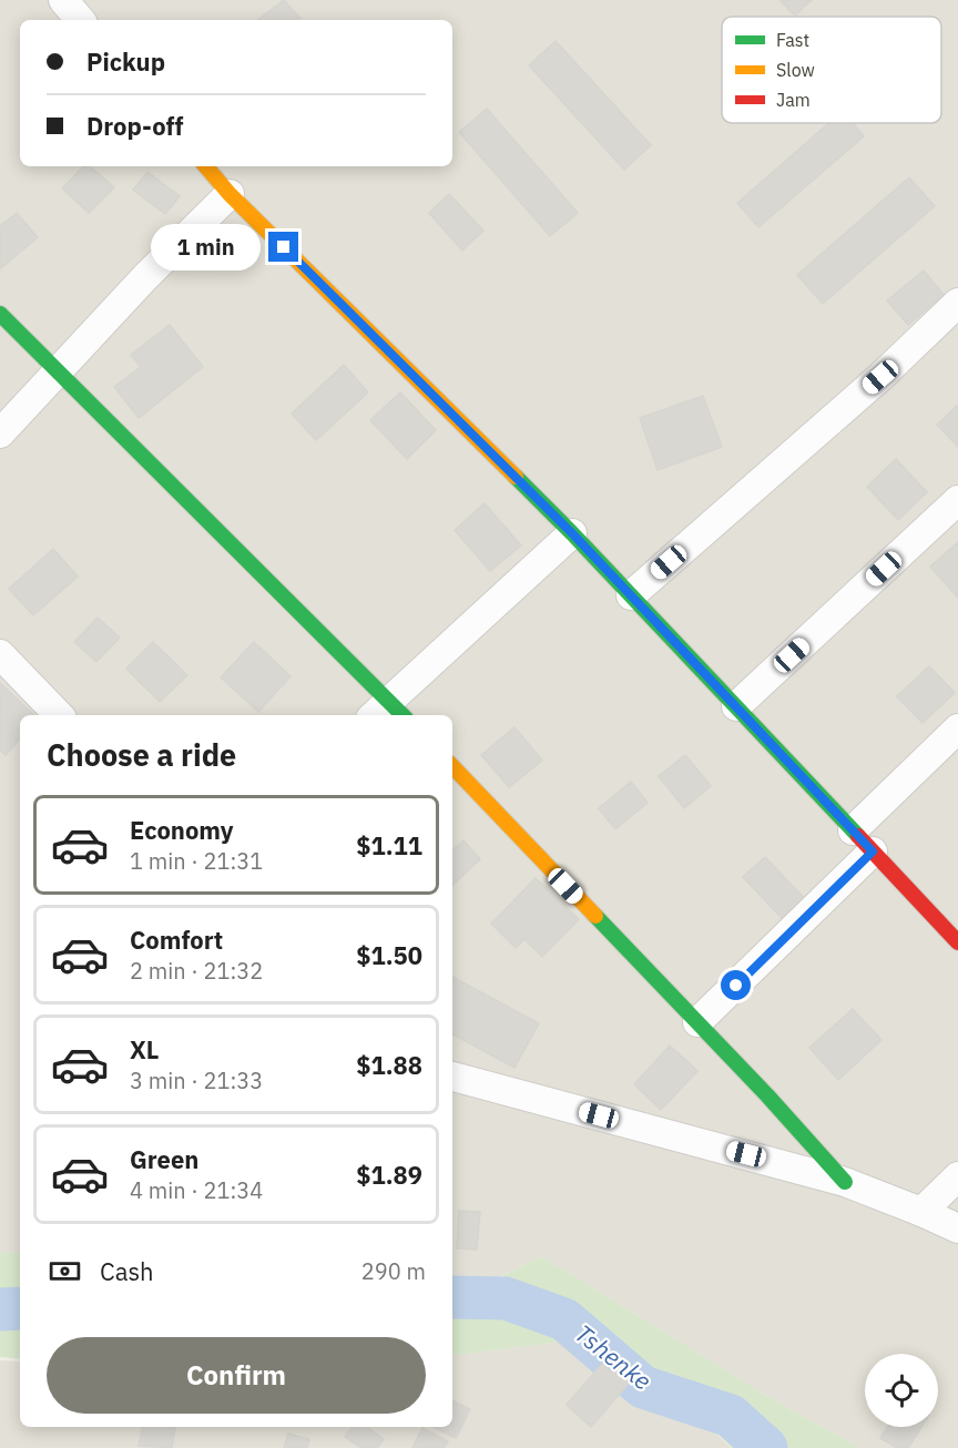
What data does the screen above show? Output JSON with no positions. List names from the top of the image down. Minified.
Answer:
{"water":["Tshenke"],"legend":["Fast","Slow","Jam"],"page":{"banner":["Pickup","Drop-off"],"bubble":"1 min","heading":"Choose a ride","list":[{"name":"Economy","note":"1 min · 21:31","value":"$1.11"},{"name":"Comfort","note":"2 min · 21:32","value":"$1.50"},{"name":"XL","note":"3 min · 21:33","value":"$1.88"},{"name":"Green","note":"4 min · 21:34","value":"$1.89"}],"pay":["Cash","290 m"],"buttons":"Confirm"}}
